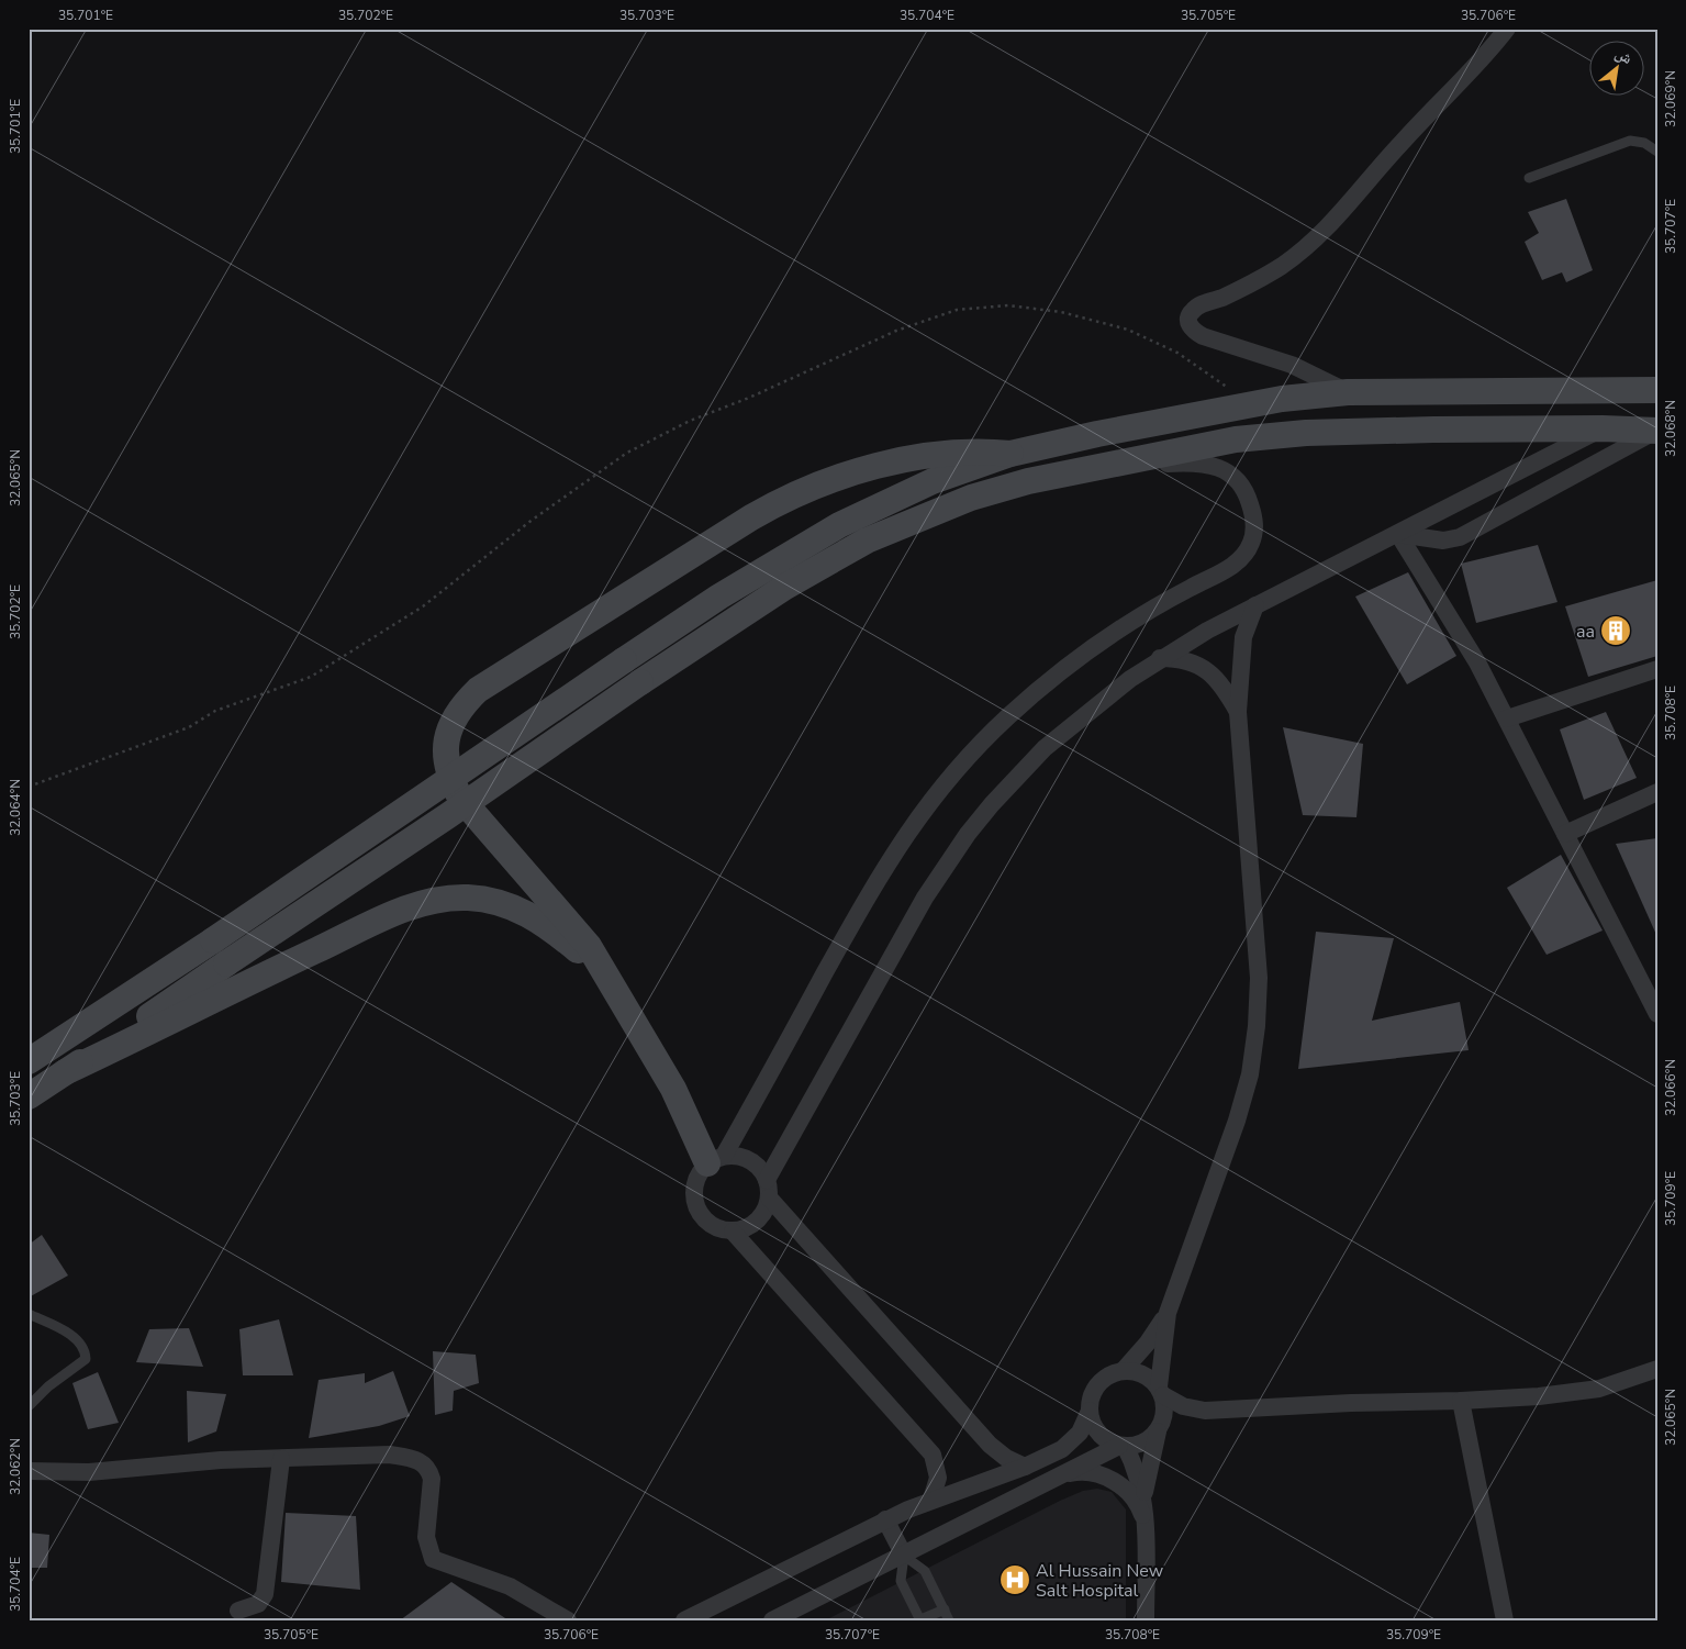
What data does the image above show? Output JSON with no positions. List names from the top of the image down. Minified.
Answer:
{"places":{"building":["aa"],"hospital":["Al Hussain New Salt Hospital"]},"north":"top right","coordinates":["35.701°E","35.702°E","35.703°E","35.704°E","35.705°E","35.706°E","32.069°N","35.707°E","32.068°N","32.065°N","35.708°E","32.064°N","32.066°N","35.709°E","32.062°N"]}
